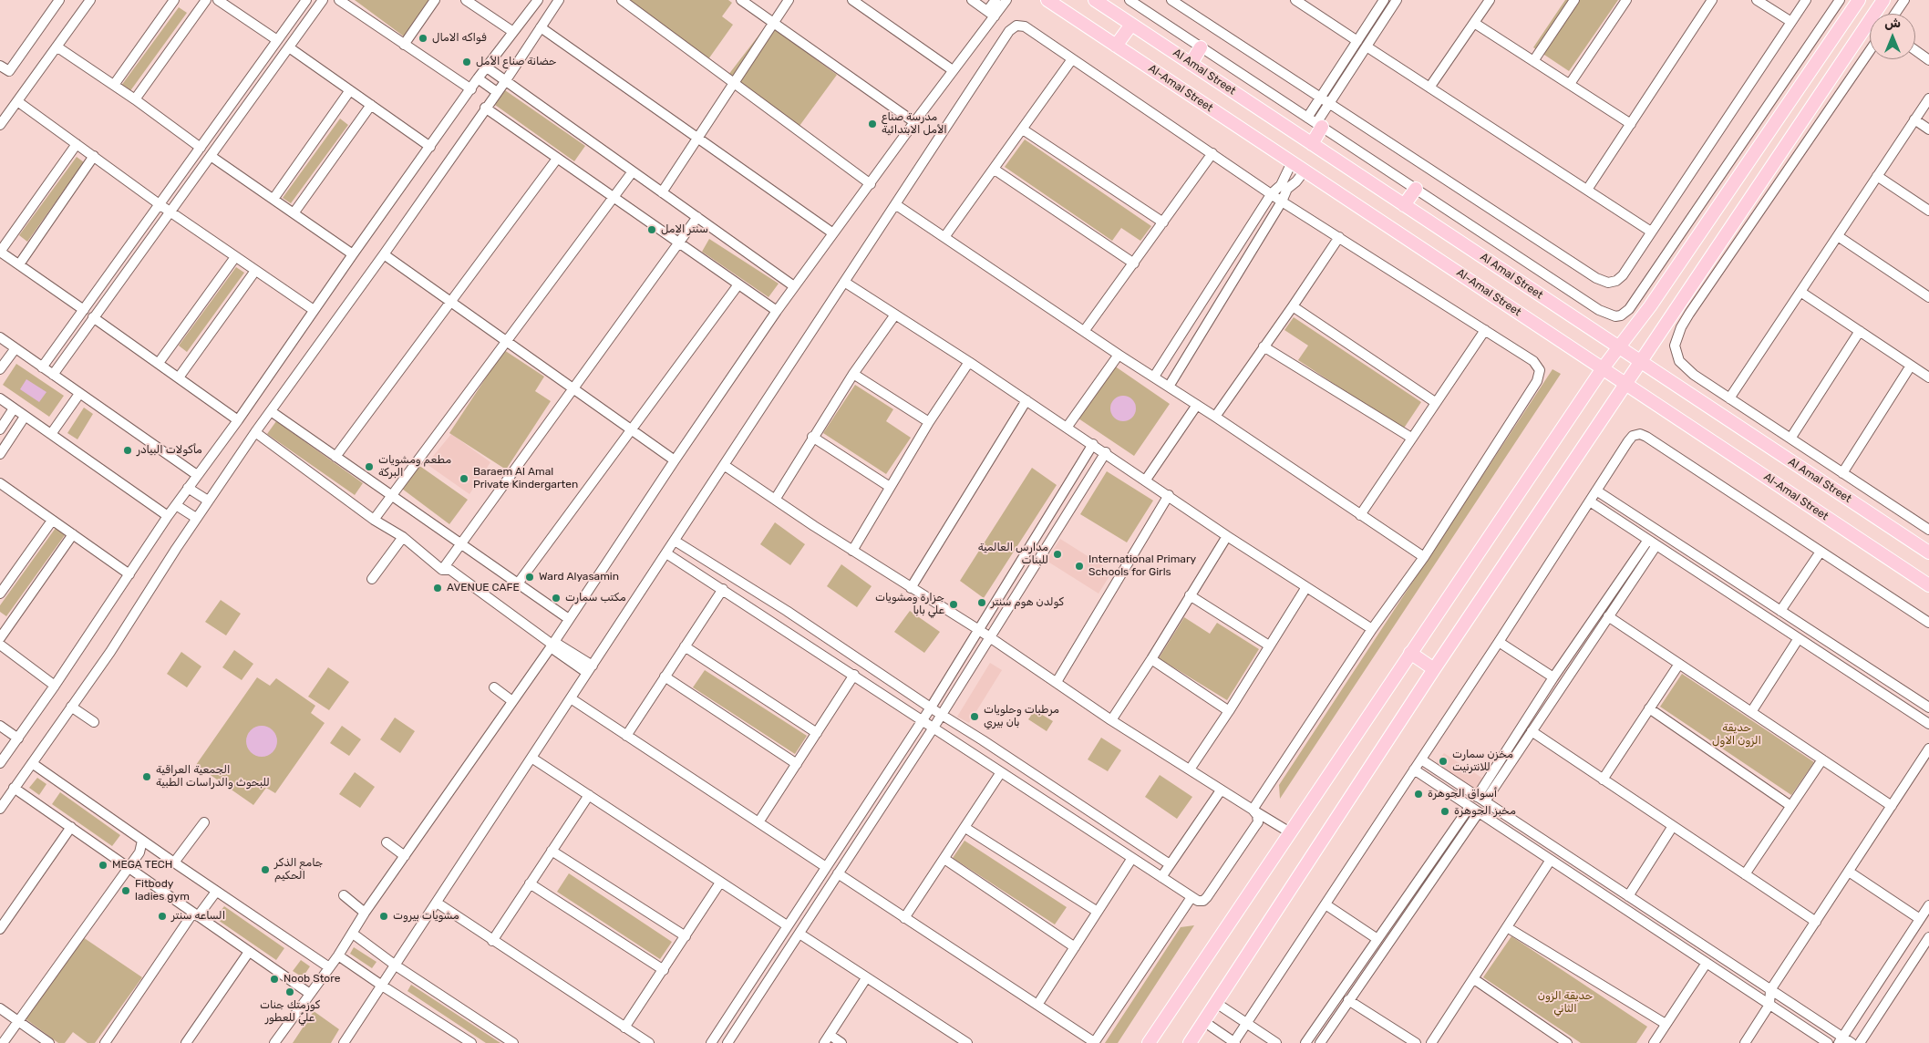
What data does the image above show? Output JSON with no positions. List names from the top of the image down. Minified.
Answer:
{"streets":{"main road":["Al Amal Street","Al-Amal Street"]},"parks":["حديقة الزون الاول","حديقة الزون الثاني"],"places":["فواكه الامال","حضانة صناع الأمل","مدرسة صناع الأمل الابتدائية","سنتر الامل","مأكولات البيادر","مطعم ومشويات البركة","Baraem Al Amal Private Kindergarten","مدارس العالمية للبنات","International Primary Schools for Girls","Ward Alyasamin","AVENUE CAFE","مكتب سمارت","كولدن هوم سنتر","جزارة ومشويات علي بابا","مرطبات وحلويات بان بيري","مخزن سمارت للانترنيت","الجمعية العراقية للبحوث والدراسات الطبية","أسواق الجوهرة","مخبز الجوهرة","MEGA TECH","جامع الذكر الحكيم","Fitbody ladies gym","الساعه سنتر","مشويات بيروت","Noob Store","كوزمتك جنات عليٌ للعطور"],"north":"top"}
